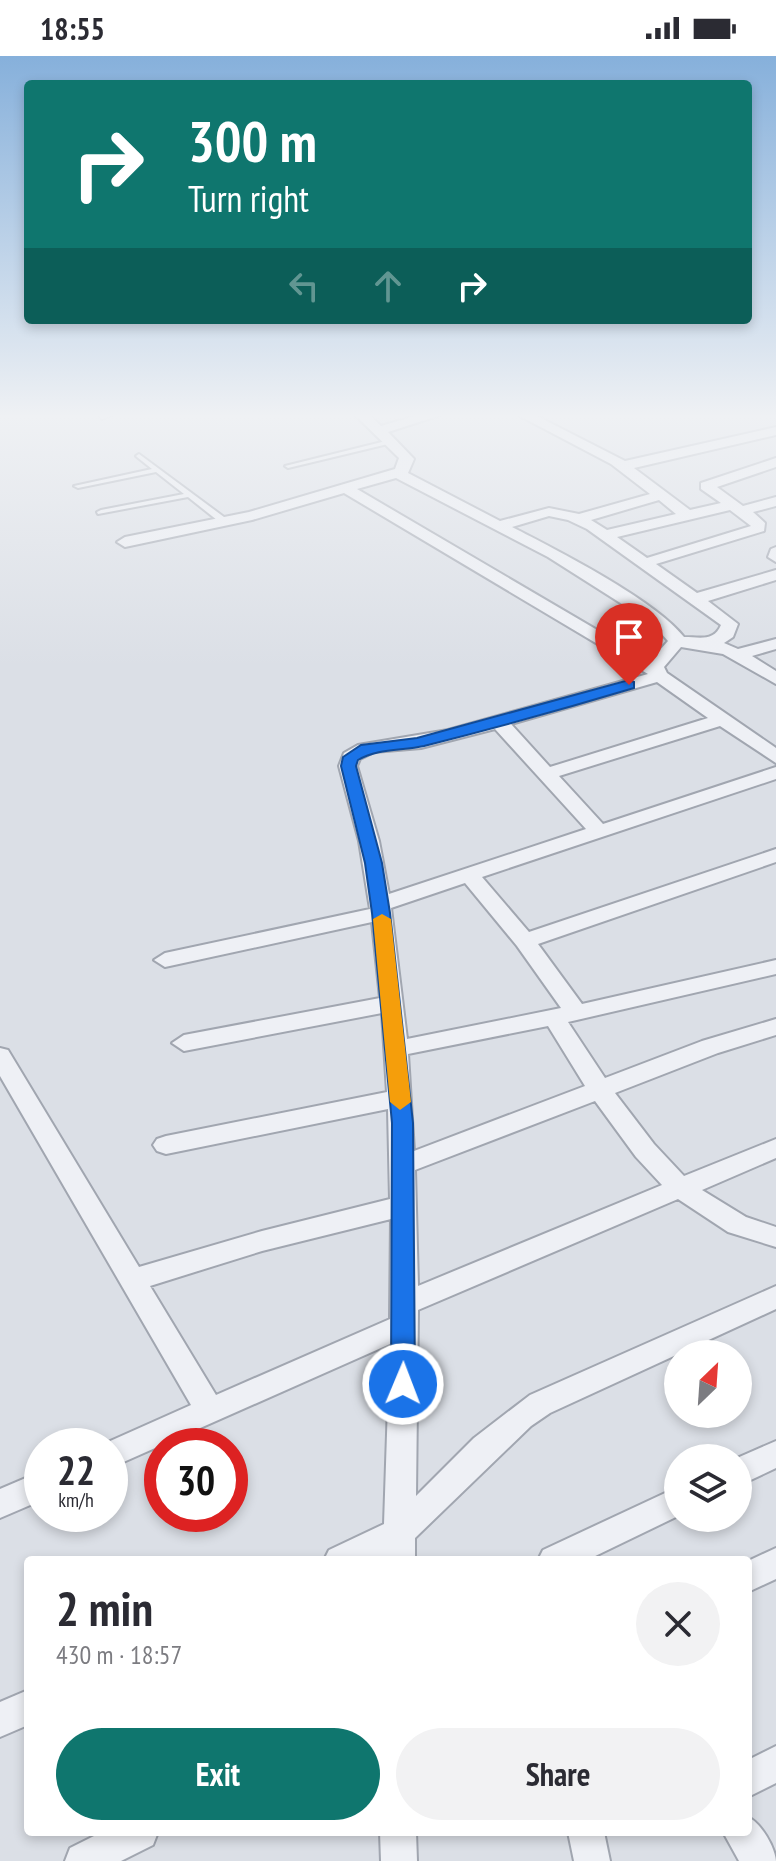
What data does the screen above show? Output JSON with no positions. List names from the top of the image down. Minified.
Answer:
{"north":"top right","page":{"status":"18:55","turn":["300 m","Turn right"],"speed":"22 km/h","limit":"30","heading":["2 min","430 m · 18:57"],"buttons":["Exit","Share"]}}
